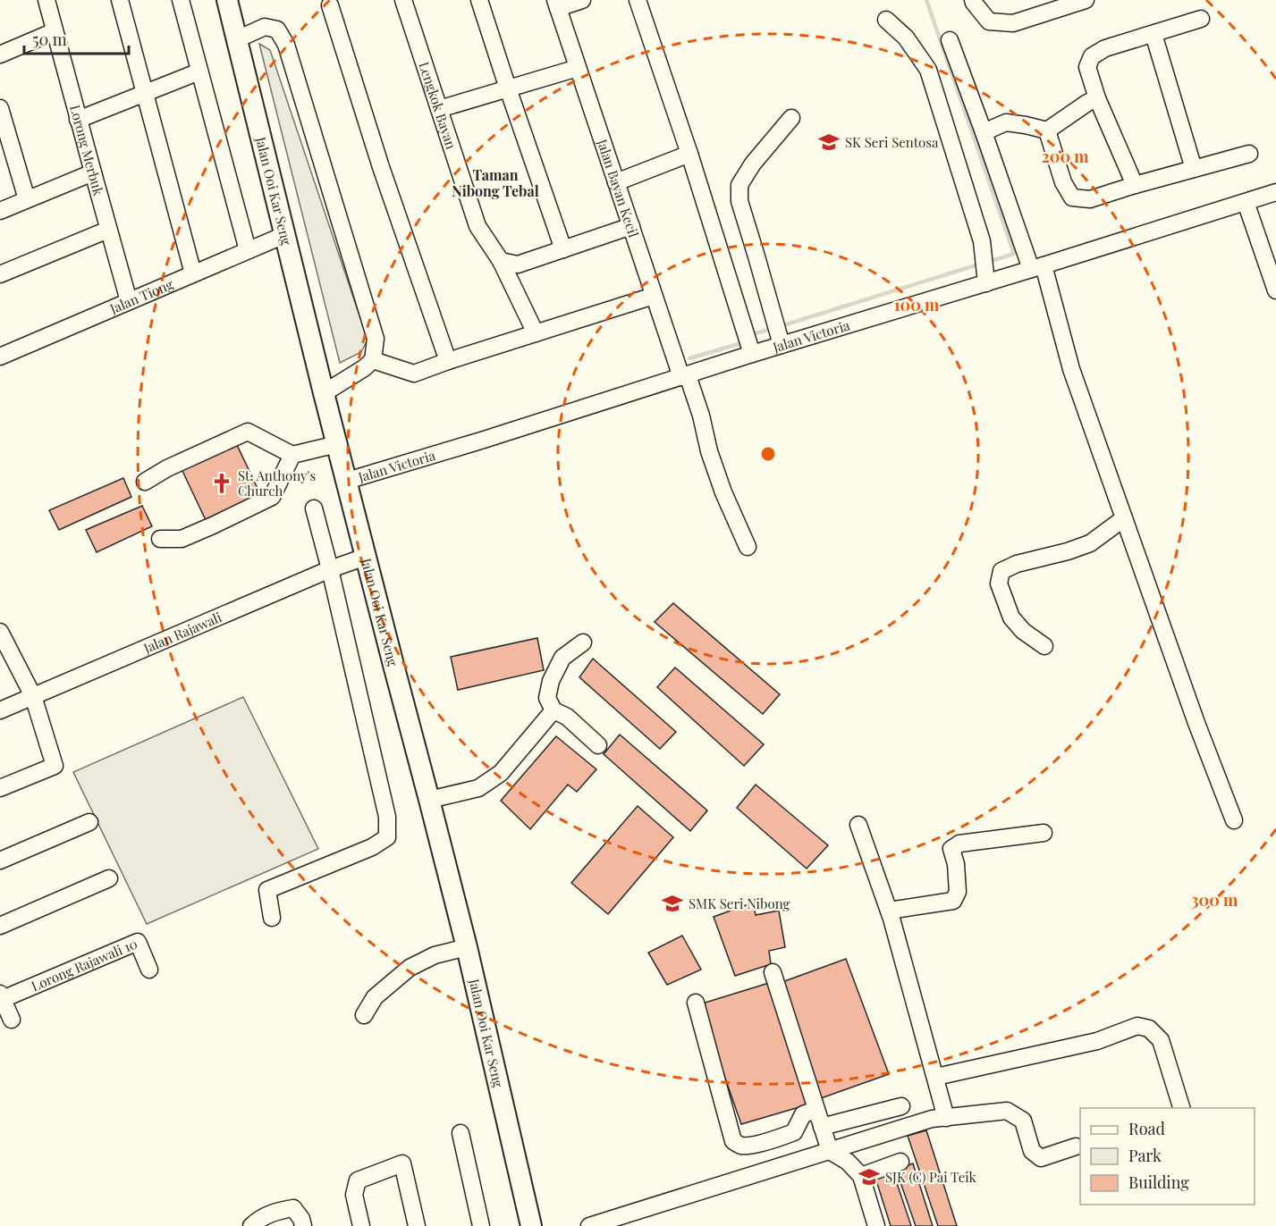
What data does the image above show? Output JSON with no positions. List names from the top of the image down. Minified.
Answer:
{"streets":{"main road":["Jalan Ooi Kar Seng"],"street":["Lengkok Bayan","Lorong Merbuk","Jalan Bayan Kecil","Jalan Tiong","Jalan Victoria","Jalan Rajawali","Lorong Rajawali 10"]},"crossings":[["Lorong Merbuk","Jalan Tiong"],["Jalan Bayan Kecil","Jalan Victoria"],["Jalan Ooi Kar Seng","Jalan Tiong"],["Jalan Ooi Kar Seng","Jalan Victoria"],["Jalan Ooi Kar Seng","Jalan Rajawali"]],"districts":["Taman Nibong Tebal"],"places":{"school or university":["SK Seri Sentosa","SMK Seri Nibong","SJK (C) Pai Teik"],"church":["St. Anthony's Church"]},"legend":["Road","Park","Building"],"scale_bar":"50 m","rings":["200 m","100 m","300 m"]}
